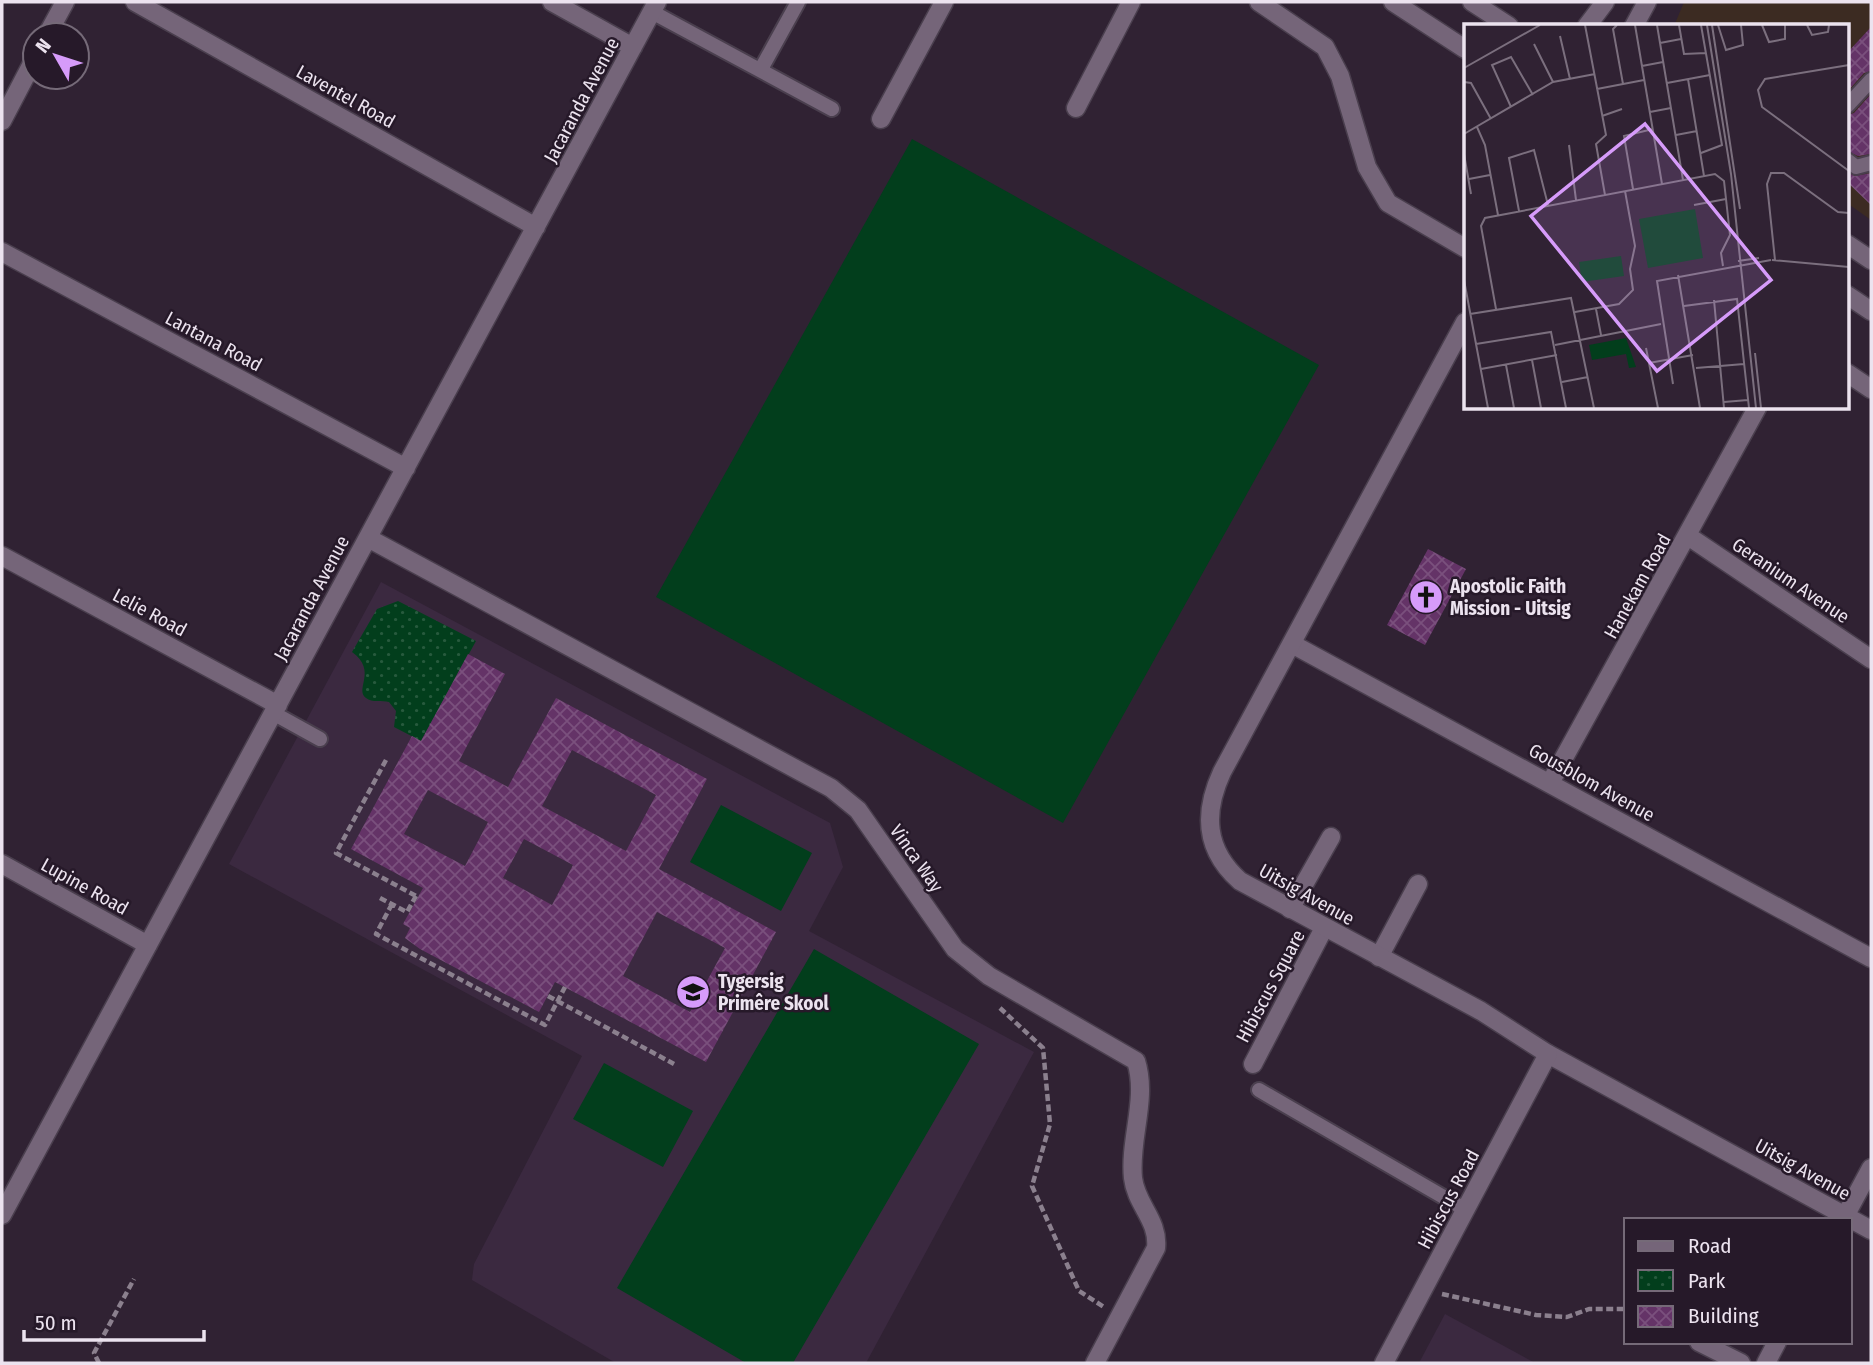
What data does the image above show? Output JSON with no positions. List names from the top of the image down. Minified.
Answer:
{"streets":{"street":["Laventel Road","Jacaranda Avenue","Lantana Road","Geranium Avenue","Hanekam Road","Lelie Road","Gousblom Avenue","Vinca Way","Lupine Road","Uitsig Avenue","Hibiscus Square","Hibiscus Road"]},"crossings":[["Laventel Road","Jacaranda Avenue"],["Jacaranda Avenue","Lantana Road"],["Jacaranda Avenue","Lelie Road"],["Jacaranda Avenue","Vinca Way"],["Jacaranda Avenue","Lupine Road"],["Geranium Avenue","Hanekam Road"],["Hanekam Road","Gousblom Avenue"],["Gousblom Avenue","Uitsig Avenue"],["Uitsig Avenue","Hibiscus Square"],["Uitsig Avenue","Hibiscus Road"]],"places":{"church":["Apostolic Faith Mission - Uitsig"],"school or university":["Tygersig Primêre Skool"]},"legend":["Road","Park","Building"],"scale_bar":"50 m","north":"top left"}
